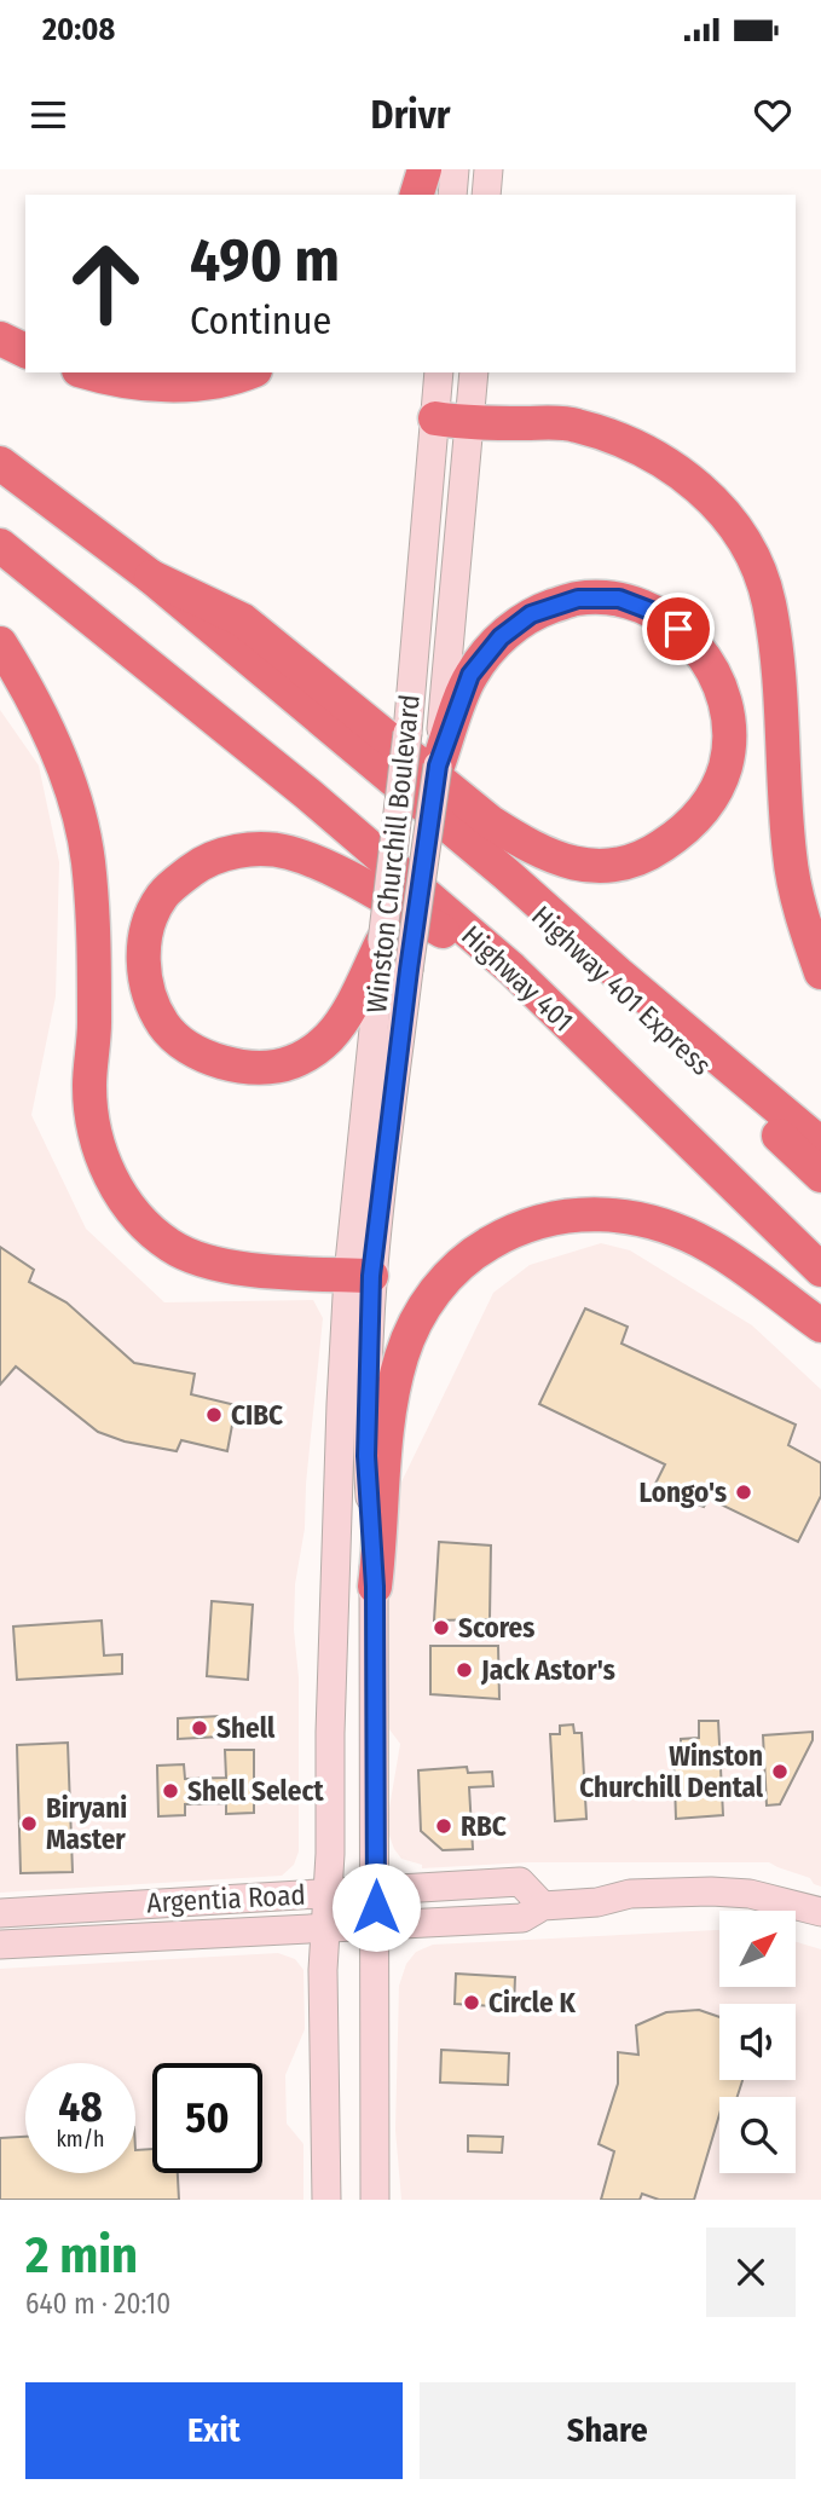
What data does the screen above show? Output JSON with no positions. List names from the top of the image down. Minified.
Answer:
{"streets":{"highway":["Highway 401","Highway 401 Express"],"main road":["Winston Churchill Boulevard","Argentia Road"]},"crossings":[["Winston Churchill Boulevard","Argentia Road"]],"places":["CIBC","Longo's","Scores","Jack Astor's","Shell","Winston Churchill Dental","Shell Select","Biryani Master","RBC","Circle K"],"north":"top right","page":{"status":"20:08","header":"Drivr","turn":["490 m","Continue"],"speed":"48 km/h","limit":"50","heading":["2 min","640 m · 20:10"],"buttons":["Exit","Share"]}}
